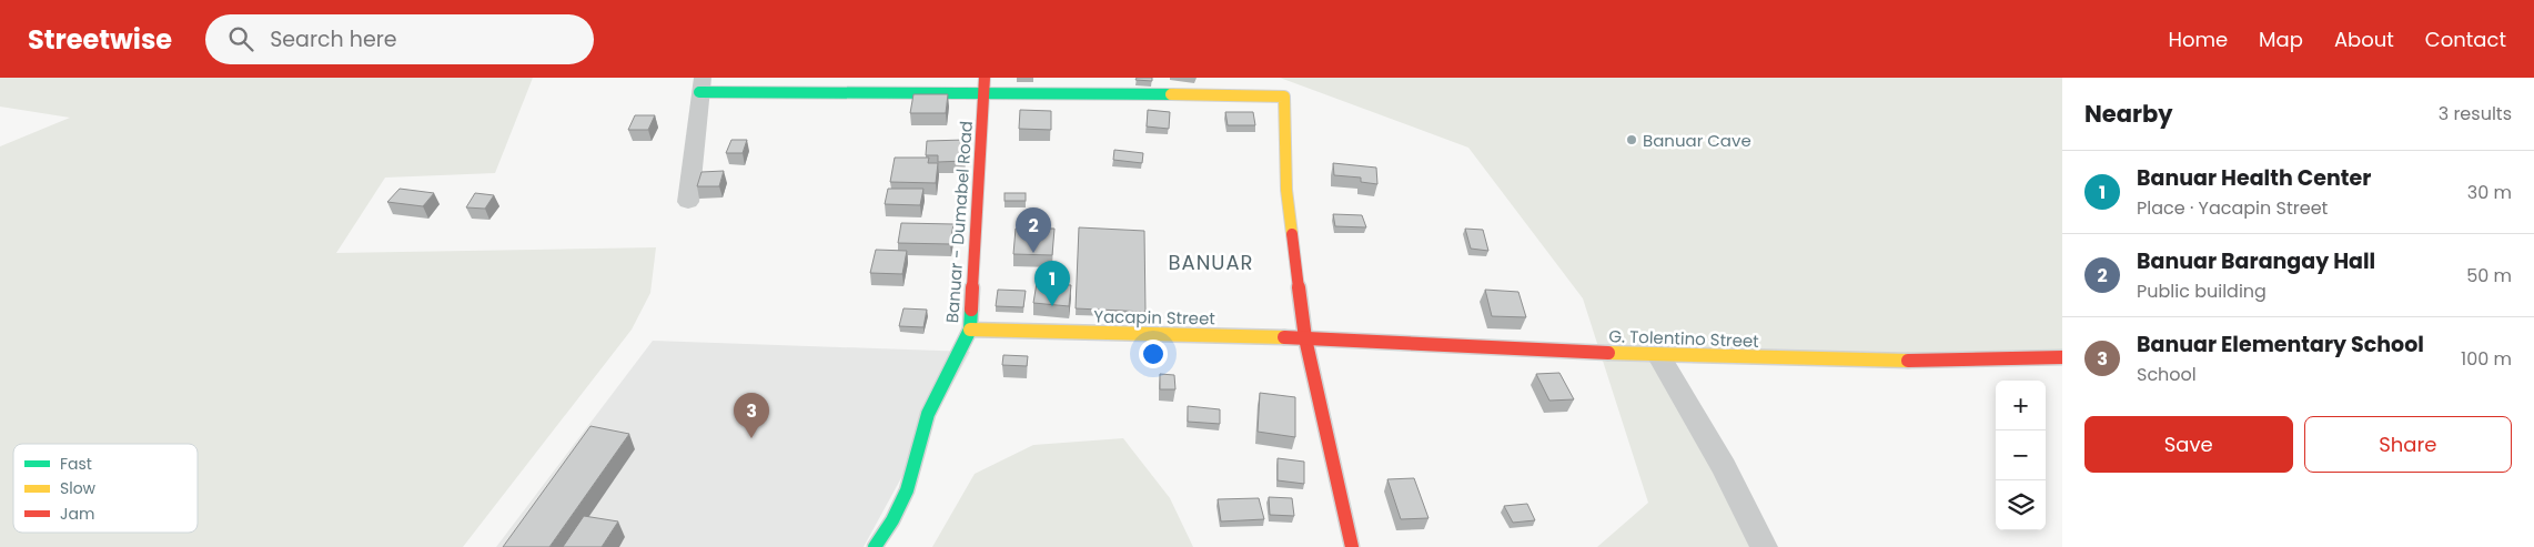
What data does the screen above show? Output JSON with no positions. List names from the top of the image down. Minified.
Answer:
{"streets":{"street":["Banuar - Dumabel Road","Yacapin Street","G. Tolentino Street"]},"crossings":[["Banuar - Dumabel Road","Yacapin Street"],["Yacapin Street","G. Tolentino Street"]],"districts":["BANUAR"],"places":["Banuar Cave"],"legend":["Fast","Slow","Jam"],"page":{"header":"Streetwise","search":"Search here","nav":["Home","Map","About","Contact"],"heading":["Nearby","3 results"],"list":[{"mark":"1","name":"Banuar Health Center","note":"Place · Yacapin Street","value":"30 m"},{"mark":"2","name":"Banuar Barangay Hall","note":"Public building","value":"50 m"},{"mark":"3","name":"Banuar Elementary School","note":"School","value":"100 m"}],"pins":["2","1","3"],"map_buttons":["+","−"],"buttons":["Save","Share"]}}
